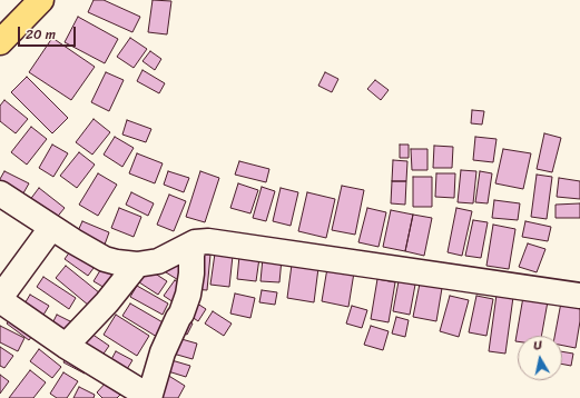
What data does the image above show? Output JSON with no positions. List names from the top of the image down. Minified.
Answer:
{"scale_bar":"20 m","north":"top"}
